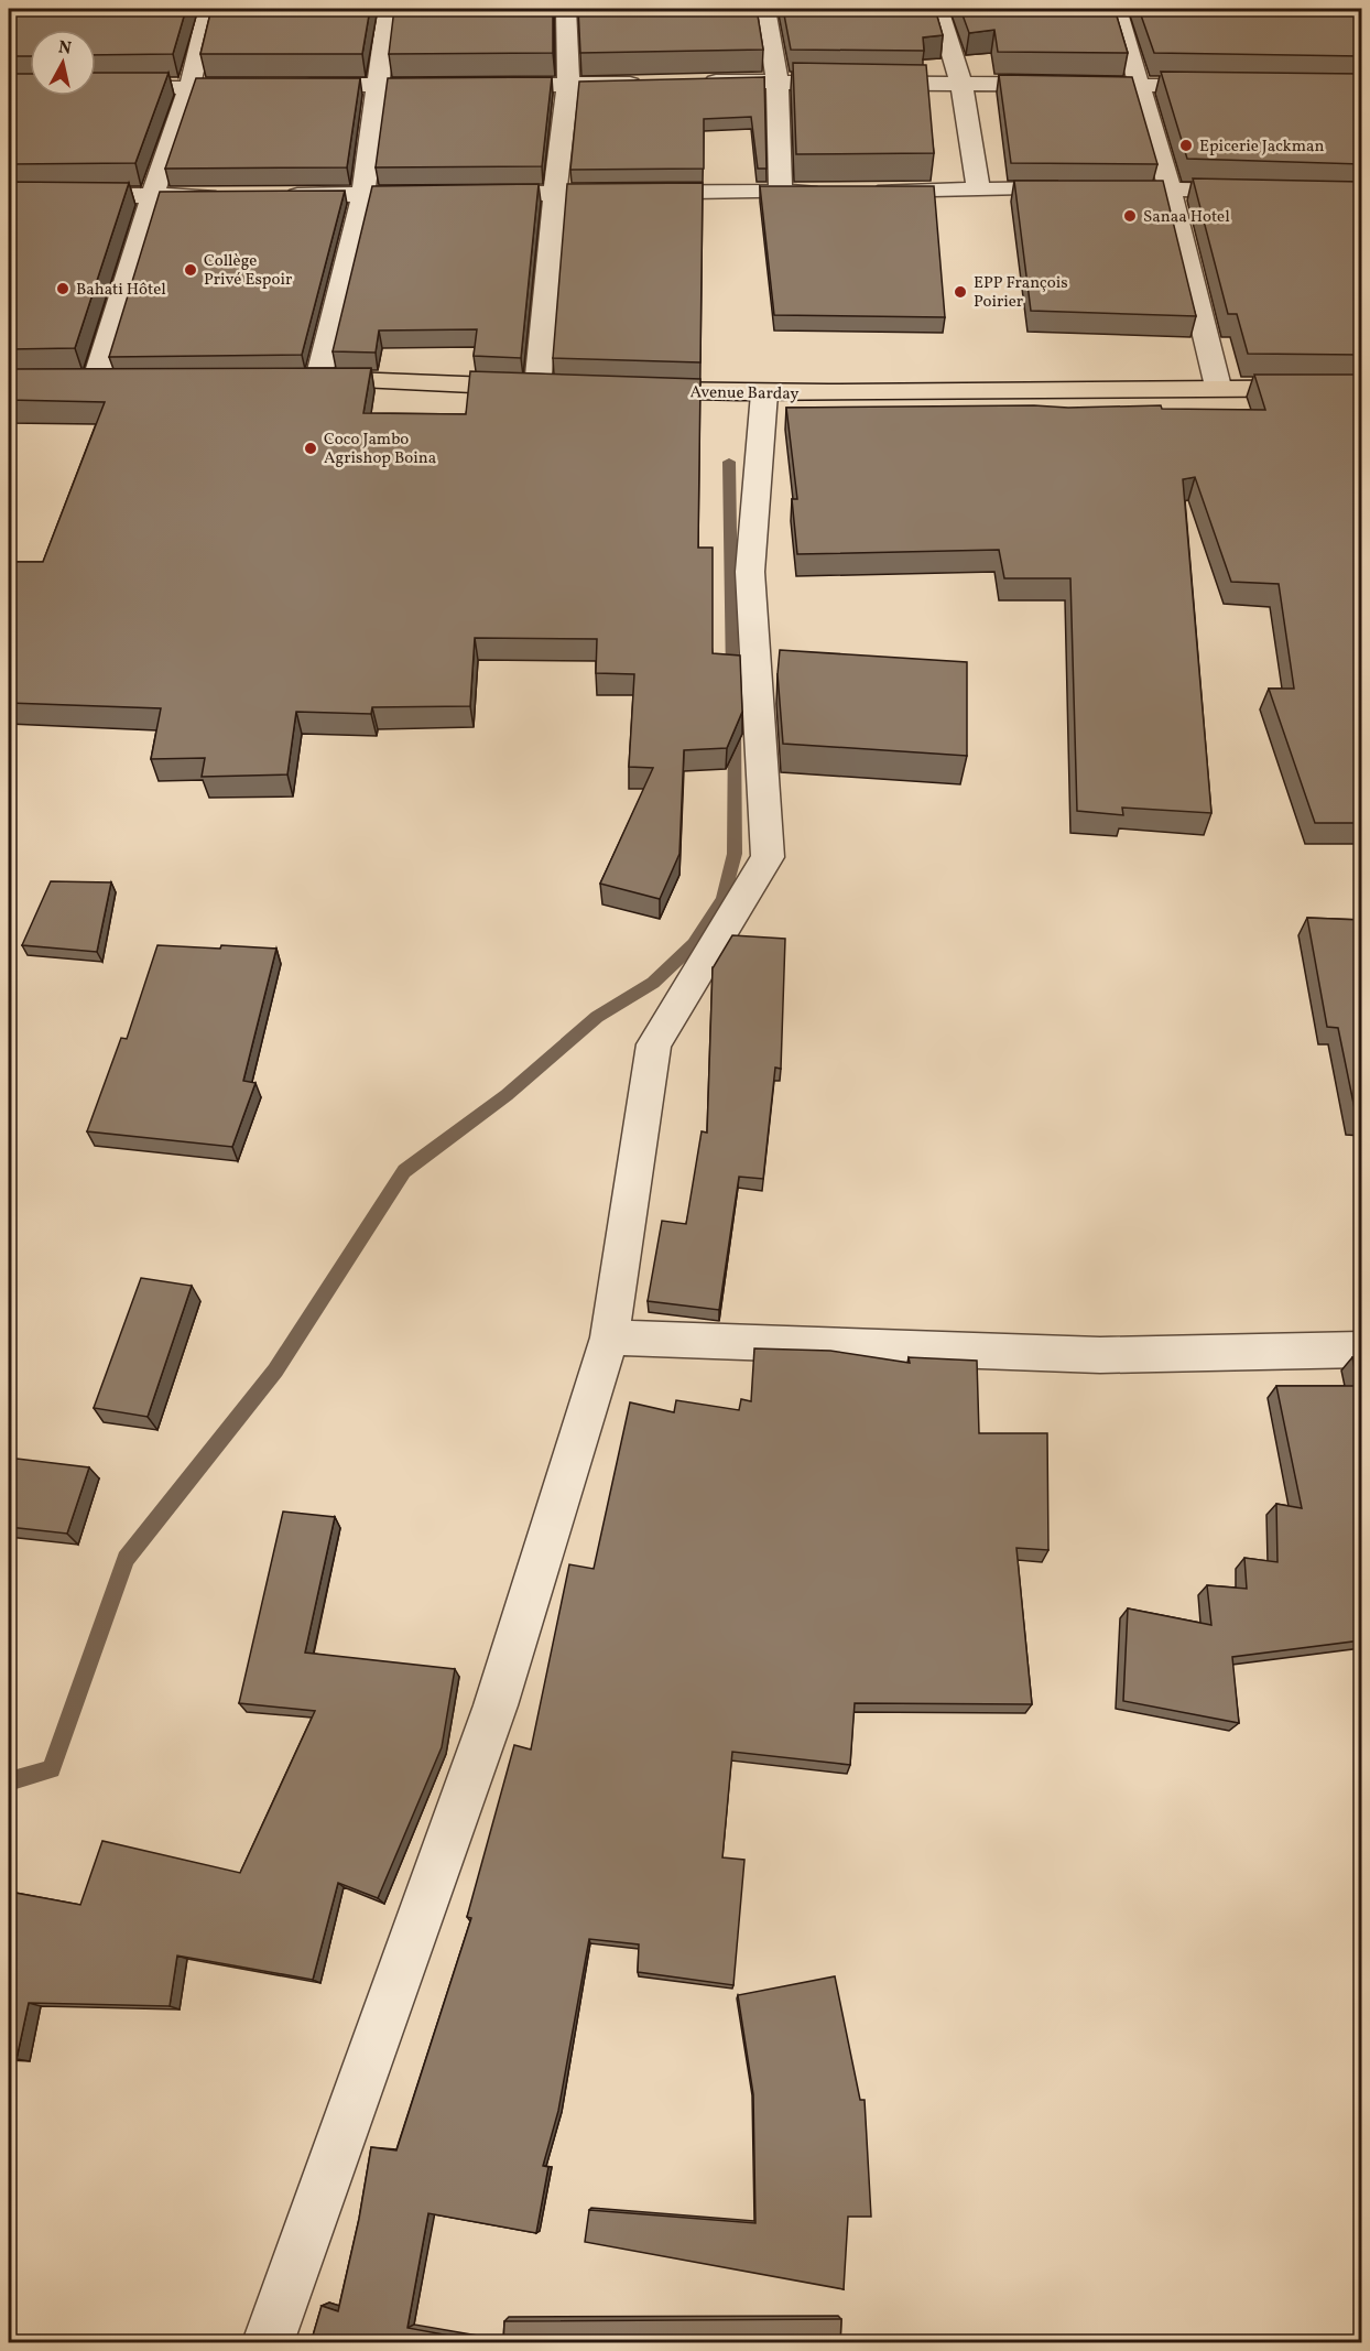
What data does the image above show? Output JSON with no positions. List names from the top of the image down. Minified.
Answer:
{"streets":{"main road":["Avenue Barday"]},"places":["Epicerie Jackman","Sanaa Hotel","Collège Privé Espoir","Bahati Hôtel","EPP François Poirier","Coco Jambo Agrishop Boina"],"north":"top"}
